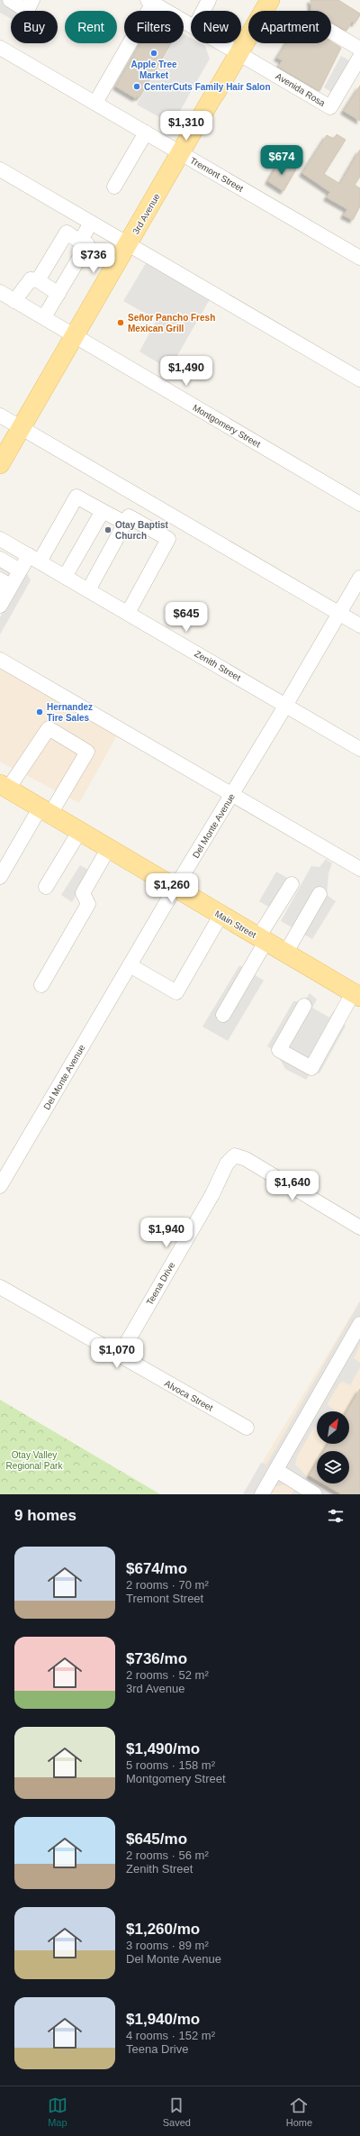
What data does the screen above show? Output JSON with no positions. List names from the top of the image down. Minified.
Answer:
{"streets":{"main road":["3rd Avenue","Main Street"],"street":["Avenida Rosa","Tremont Street","Montgomery Street","Zenith Street","Del Monte Avenue","Teena Drive","Alvoca Street"]},"crossings":[["Avenida Rosa","3rd Avenue"],["Tremont Street","3rd Avenue"],["3rd Avenue","Montgomery Street"],["Zenith Street","Del Monte Avenue"],["Del Monte Avenue","Main Street"],["Teena Drive","Alvoca Street"]],"parks":["Otay Valley Regional Park"],"places":["Apple Tree Market","CenterCuts Family Hair Salon","Señor Pancho Fresh Mexican Grill","Otay Baptist Church","Hernandez Tire Sales"],"north":"top right","page":{"chip":["Buy","Rent","Filters","New","Apartment"],"price":["$1,310","$674","$736","$1,490","$645","$1,260","$1,640","$1,940","$1,070"],"heading":"9 homes","list":[{"name":"$674/mo","note":"2 rooms · 70 m² · Tremont Street"},{"name":"$736/mo","note":"2 rooms · 52 m² · 3rd Avenue"},{"name":"$1,490/mo","note":"5 rooms · 158 m² · Montgomery Street"},{"name":"$645/mo","note":"2 rooms · 56 m² · Zenith Street"},{"name":"$1,260/mo","note":"3 rooms · 89 m² · Del Monte Avenue"},{"name":"$1,940/mo","note":"4 rooms · 152 m² · Teena Drive"}],"tabs":["Map","Saved","Home"]}}
